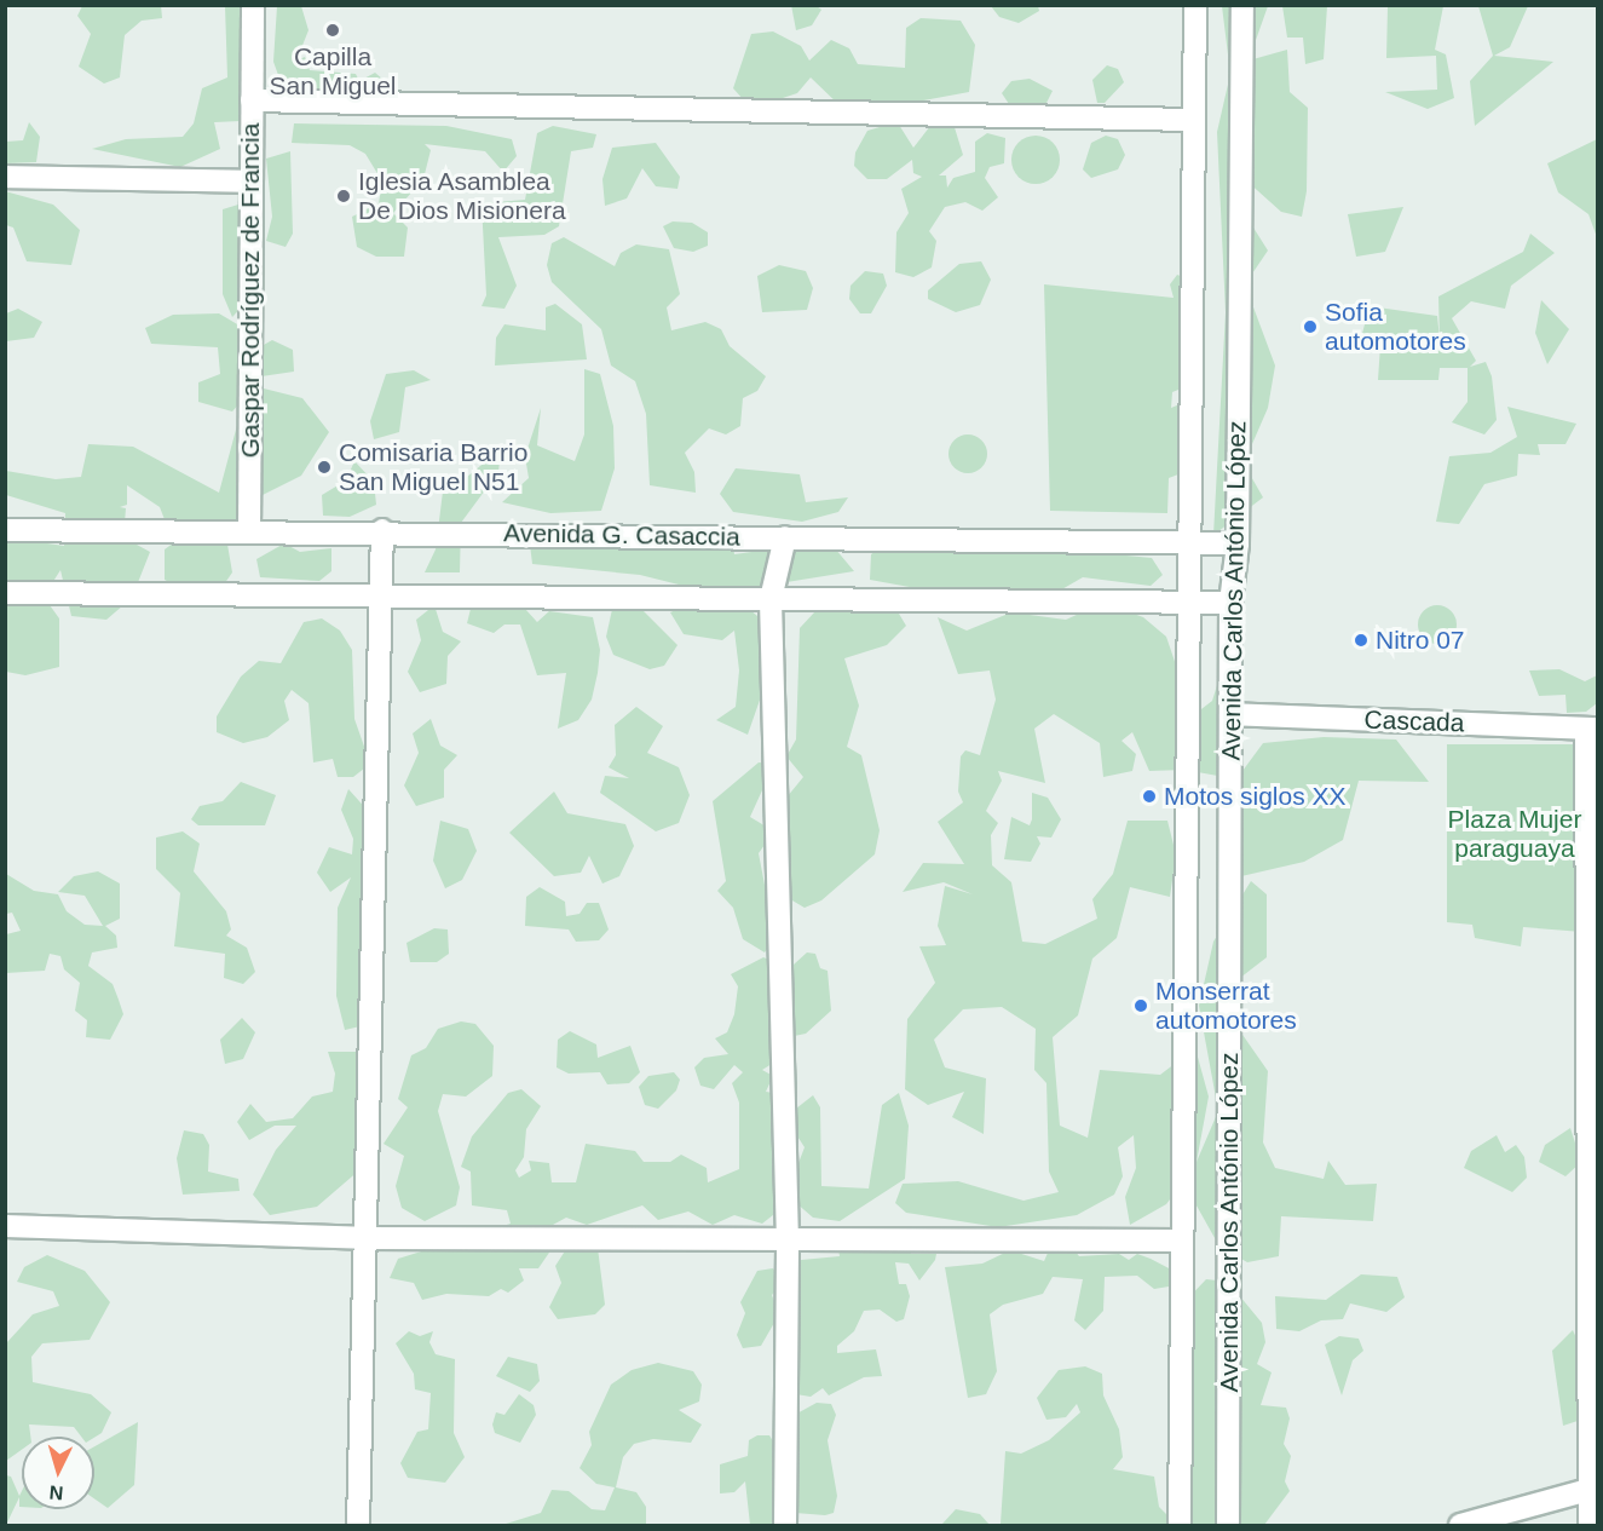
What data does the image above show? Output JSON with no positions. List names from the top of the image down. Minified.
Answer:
{"streets":{"street":["Gaspar Rodríguez de Francia","Avenida G. Casaccia","Avenida Carlos António López","Cascada"]},"crossings":[["Gaspar Rodríguez de Francia","Avenida G. Casaccia"],["Avenida G. Casaccia","Avenida Carlos António López"],["Avenida Carlos António López","Cascada"]],"parks":["Plaza Mujer paraguaya"],"places":["Capilla San Miguel","Iglesia Asamblea De Dios Misionera","Sofia automotores","Comisaria Barrio San Miguel N51","Nitro 07","Motos siglos XX","Monserrat automotores"],"north":"bottom"}
